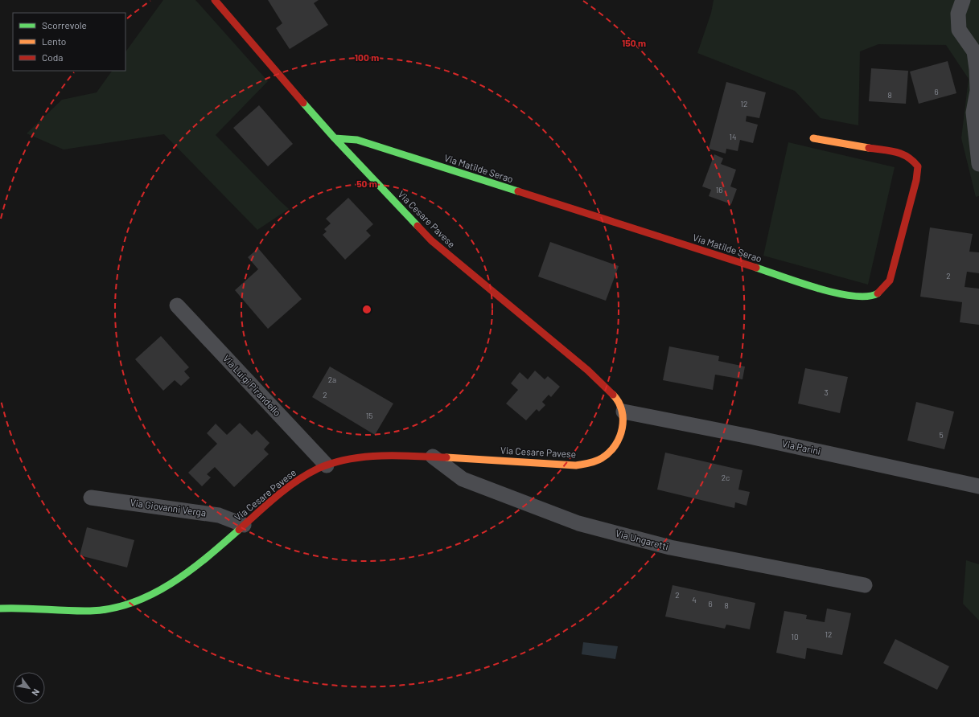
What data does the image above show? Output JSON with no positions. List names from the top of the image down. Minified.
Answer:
{"streets":{"street":["Via Matilde Serao","Via Cesare Pavese","Via Luigi Pirandello","Via Parini","Via Giovanni Verga","Via Ungaretti"]},"crossings":[["Via Matilde Serao","Via Cesare Pavese"],["Via Cesare Pavese","Via Luigi Pirandello"],["Via Cesare Pavese","Via Parini"],["Via Cesare Pavese","Via Giovanni Verga"],["Via Cesare Pavese","Via Ungaretti"]],"house_numbers":["6","8","12","14","16","2","2a","3","2","15","5","2c","2","4","6","8","12","10"],"legend":["Scorrevole","Lento","Coda"],"north":"bottom right","rings":["150 m","100 m","50 m"]}
